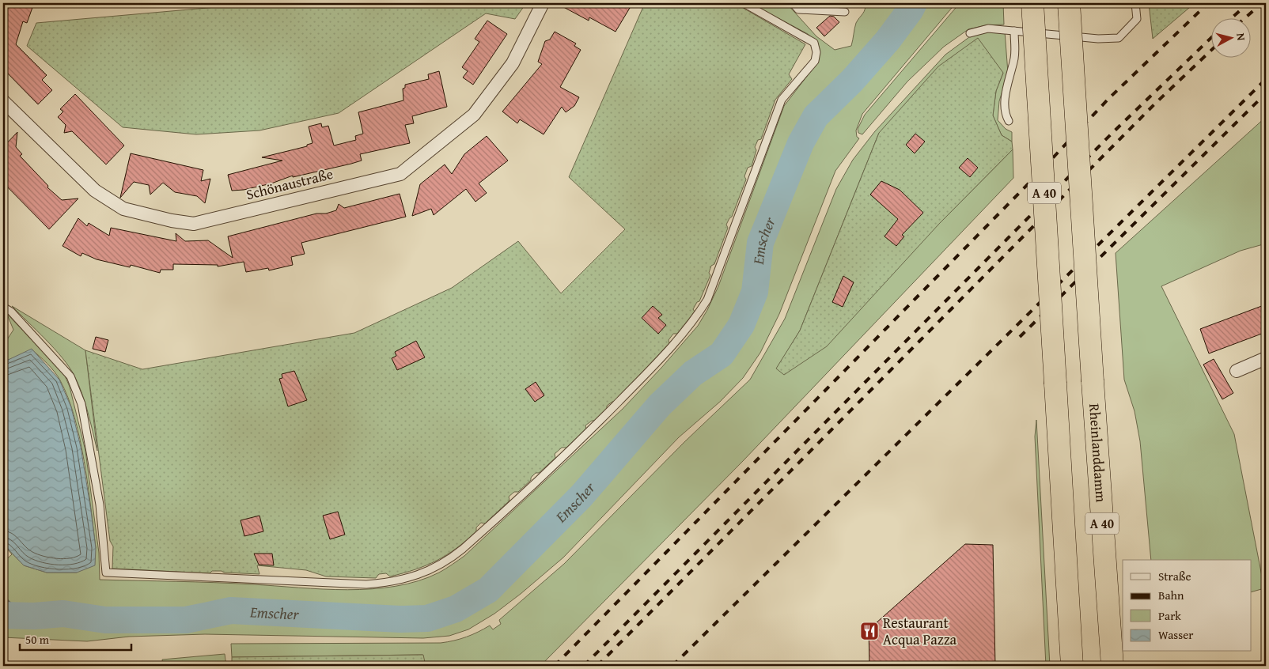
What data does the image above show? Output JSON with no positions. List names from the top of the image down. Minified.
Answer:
{"streets":{"highway":["A 40","Rheinlanddamm"],"street":["Schönaustraße"]},"water":["Emscher"],"places":{"restaurant":["Restaurant Acqua Pazza"]},"legend":["Straße","Bahn","Park","Wasser"],"scale_bar":"50 m","north":"right"}
